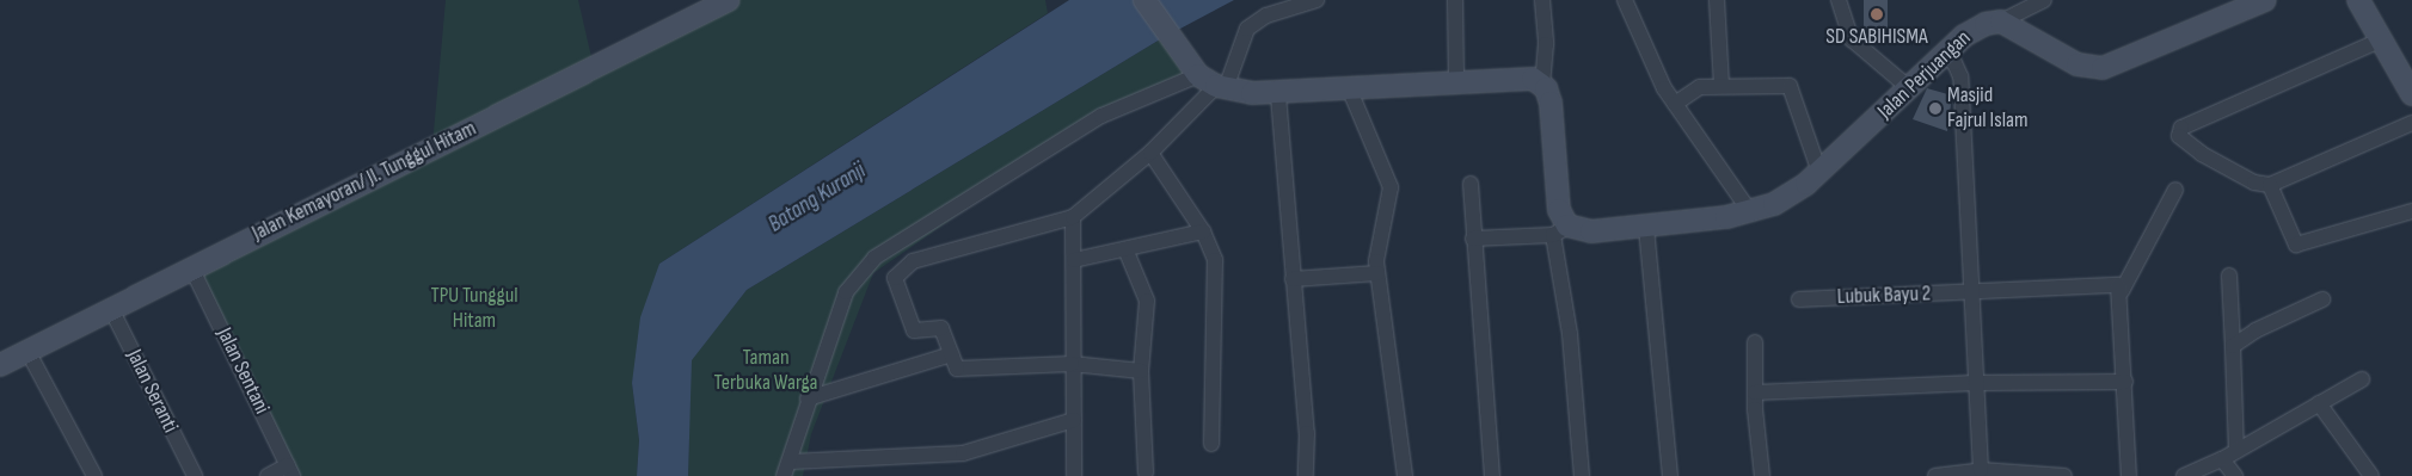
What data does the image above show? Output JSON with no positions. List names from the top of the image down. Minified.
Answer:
{"streets":{"street":["Jalan Perjuangan","Jalan Kemayoran/ Jl. Tunggul Hitam","Lubuk Bayu 2","Jalan Sentani","Jalan Seranti"]},"crossings":[["Jalan Kemayoran/ Jl. Tunggul Hitam","Jalan Sentani"],["Jalan Kemayoran/ Jl. Tunggul Hitam","Jalan Seranti"]],"water":["Batang Kuranji"],"parks":["TPU Tunggul Hitam","Taman Terbuka Warga"],"places":["SD SABIHISMA","Masjid Fajrul Islam"]}
